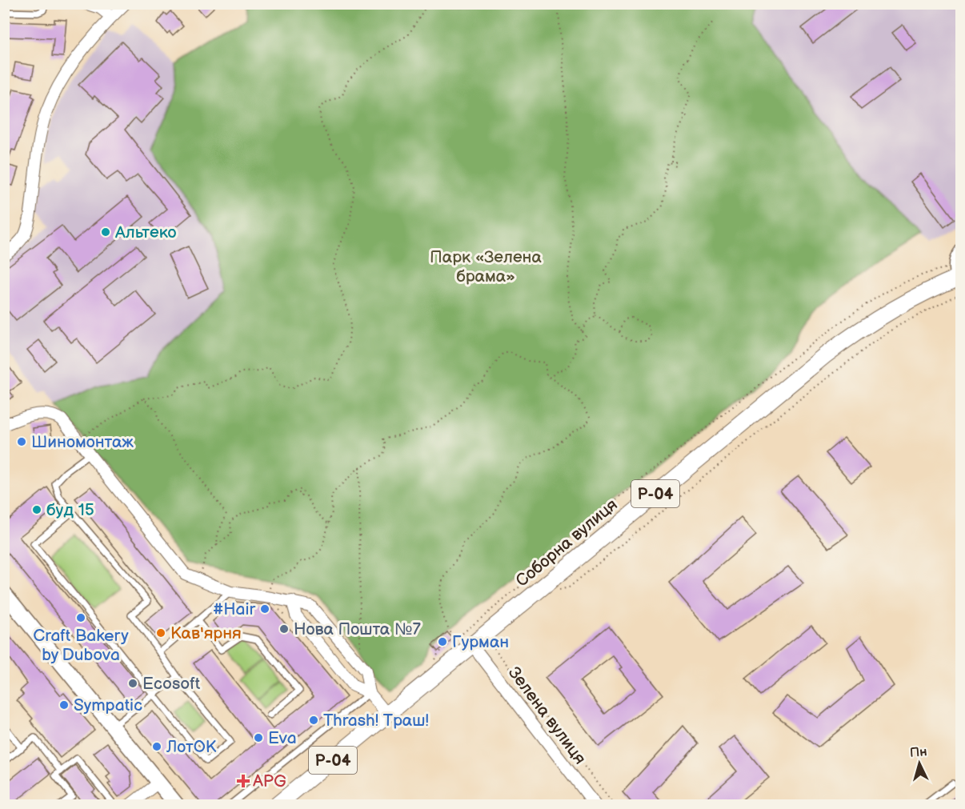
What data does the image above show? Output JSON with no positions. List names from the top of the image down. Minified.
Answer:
{"streets":{"main road":["Р-04","Соборна вулиця"],"street":["Зелена вулиця"]},"crossings":[["Соборна вулиця","Зелена вулиця"]],"parks":["Парк «Зелена брама»"],"places":{"other":["Альтеко","Шиномонтаж","буд 15","#Hair","Craft Bakery by Dubova","Нова Пошта №7","Кав'ярня","Гурман","Ecosoft","Sympatic","Thrash! Траш!","Eva","ЛотОК"],"health":["APG"]},"north":"top"}
